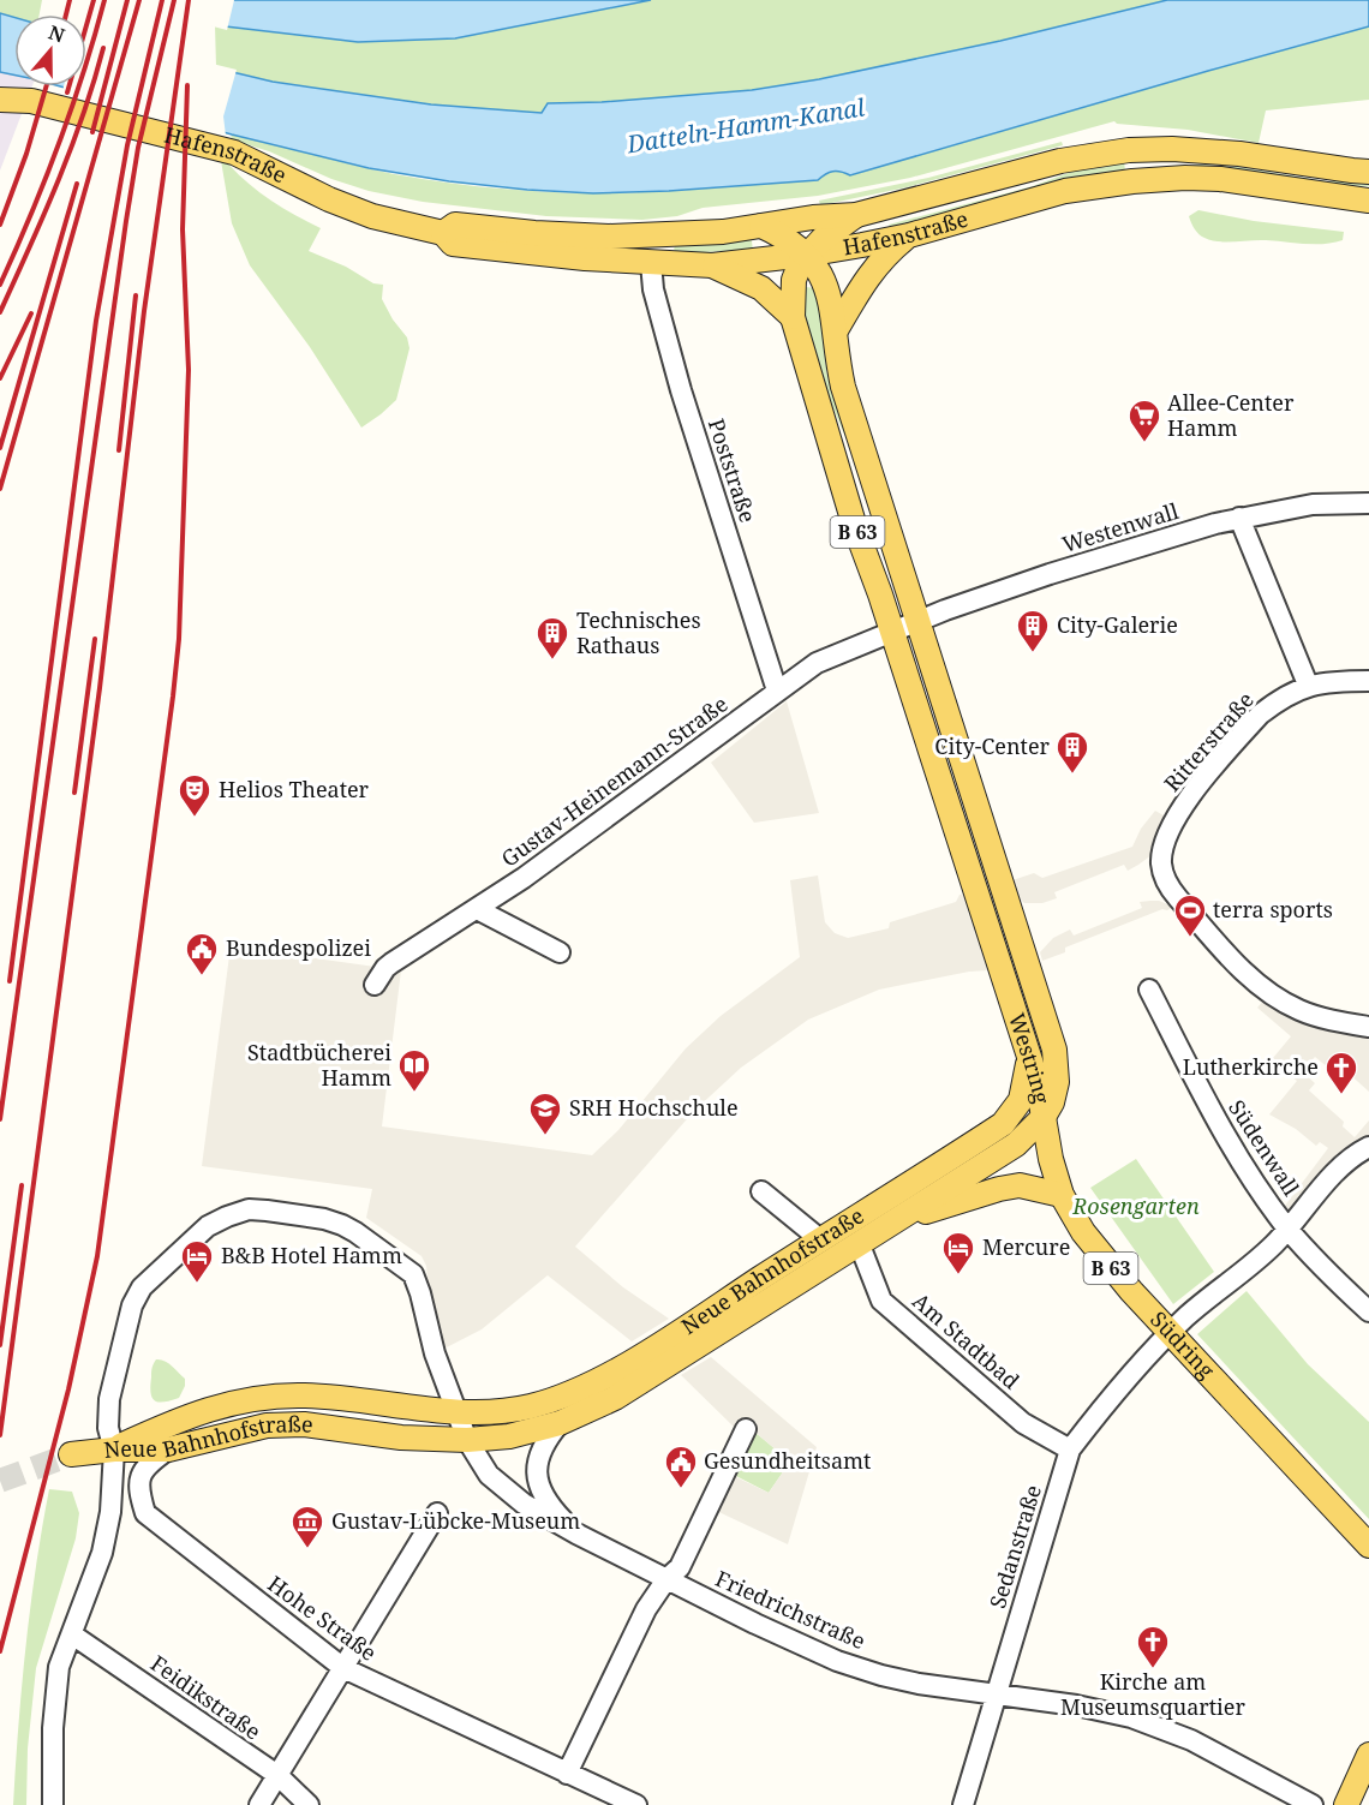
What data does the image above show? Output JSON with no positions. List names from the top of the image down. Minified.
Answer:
{"streets":{"main road":["Hafenstraße","B 63","Westring","Neue Bahnhofstraße","Südring"],"street":["Poststraße","Westenwall","Ritterstraße","Gustav-Heinemann-Straße","Südenwall","Am Stadtbad","Sedanstraße","Friedrichstraße","Hohe Straße","Feidikstraße"]},"crossings":[["Hafenstraße","Poststraße"],["Hafenstraße","B 63"],["Poststraße","Gustav-Heinemann-Straße"],["Westenwall","B 63"],["Westenwall","Gustav-Heinemann-Straße"],["Westenwall","Westring"],["B 63","Gustav-Heinemann-Straße"],["B 63","Westring"],["Gustav-Heinemann-Straße","Westring"],["Westring","Neue Bahnhofstraße"],["Westring","Südring"],["Südenwall","Sedanstraße"],["Neue Bahnhofstraße","Am Stadtbad"],["Neue Bahnhofstraße","Südring"],["Neue Bahnhofstraße","Friedrichstraße"],["Neue Bahnhofstraße","Hohe Straße"],["Am Stadtbad","Sedanstraße"],["Südring","Sedanstraße"],["Sedanstraße","Friedrichstraße"],["Friedrichstraße","Feidikstraße"]],"water":["Datteln-Hamm-Kanal"],"parks":["Rosengarten"],"places":{"supermarket":["Allee-Center Hamm"],"building":["City-Galerie","Technisches Rathaus","City-Center"],"theatre":["Helios Theater"],"sports":["terra sports"],"public building":["Bundespolizei","Gesundheitsamt"],"library":["Stadtbücherei Hamm"],"church":["Lutherkirche","Kirche am Museumsquartier"],"school or university":["SRH Hochschule"],"hotel":["Mercure","B&B Hotel Hamm"],"museum":["Gustav-Lübcke-Museum"]},"north":"top"}
